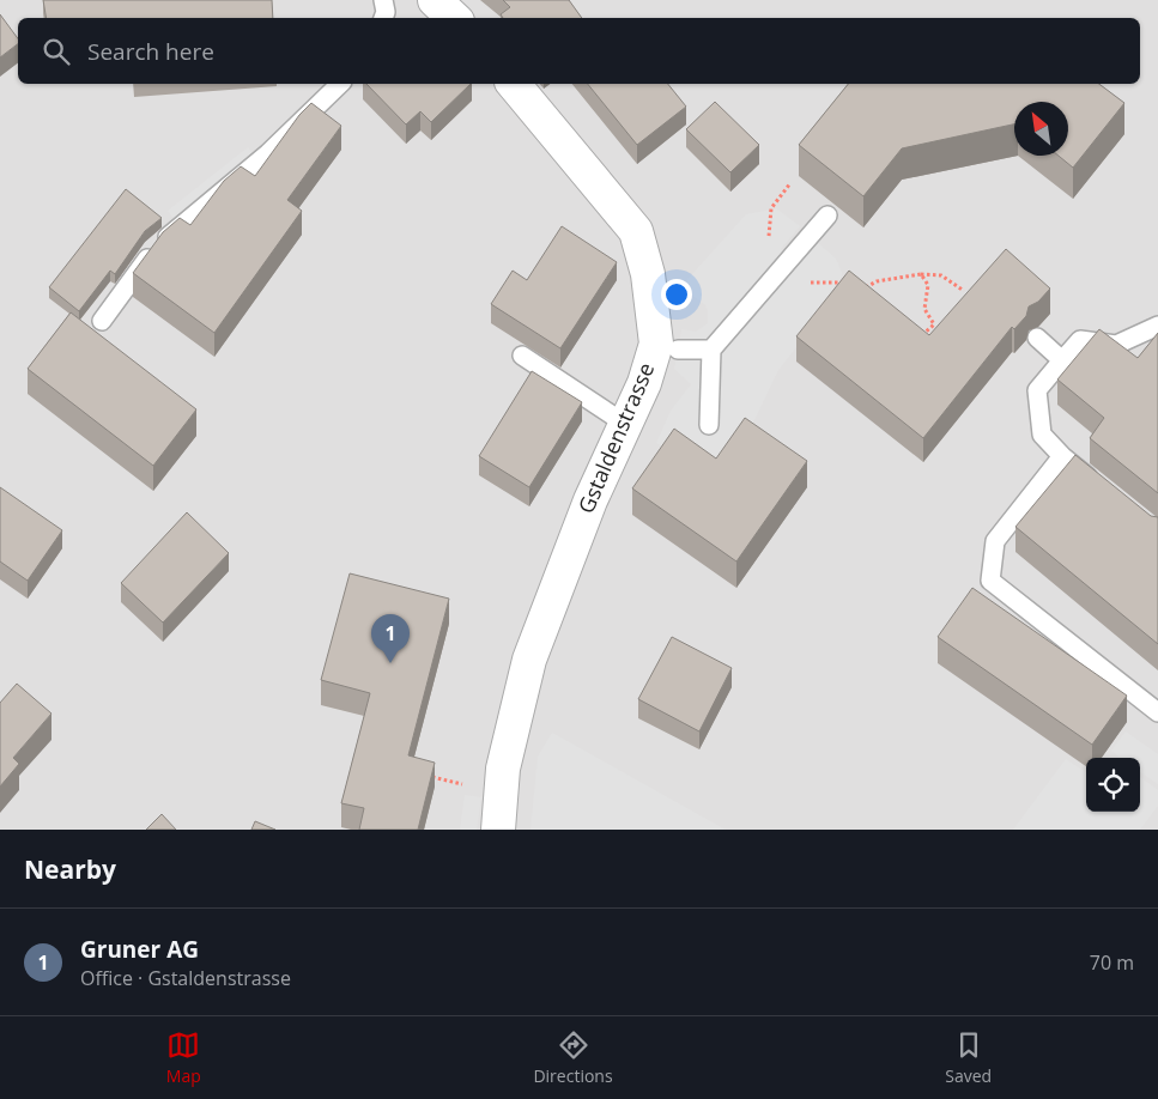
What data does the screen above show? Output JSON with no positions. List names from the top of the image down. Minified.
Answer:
{"streets":{"street":["Gstaldenstrasse"]},"north":"top left","page":{"search":"Search here","pins":"1","heading":"Nearby","list":[{"mark":"1","name":"Gruner AG","note":"Office · Gstaldenstrasse","value":"70 m"}],"nav":["Map","Directions","Saved"]}}
